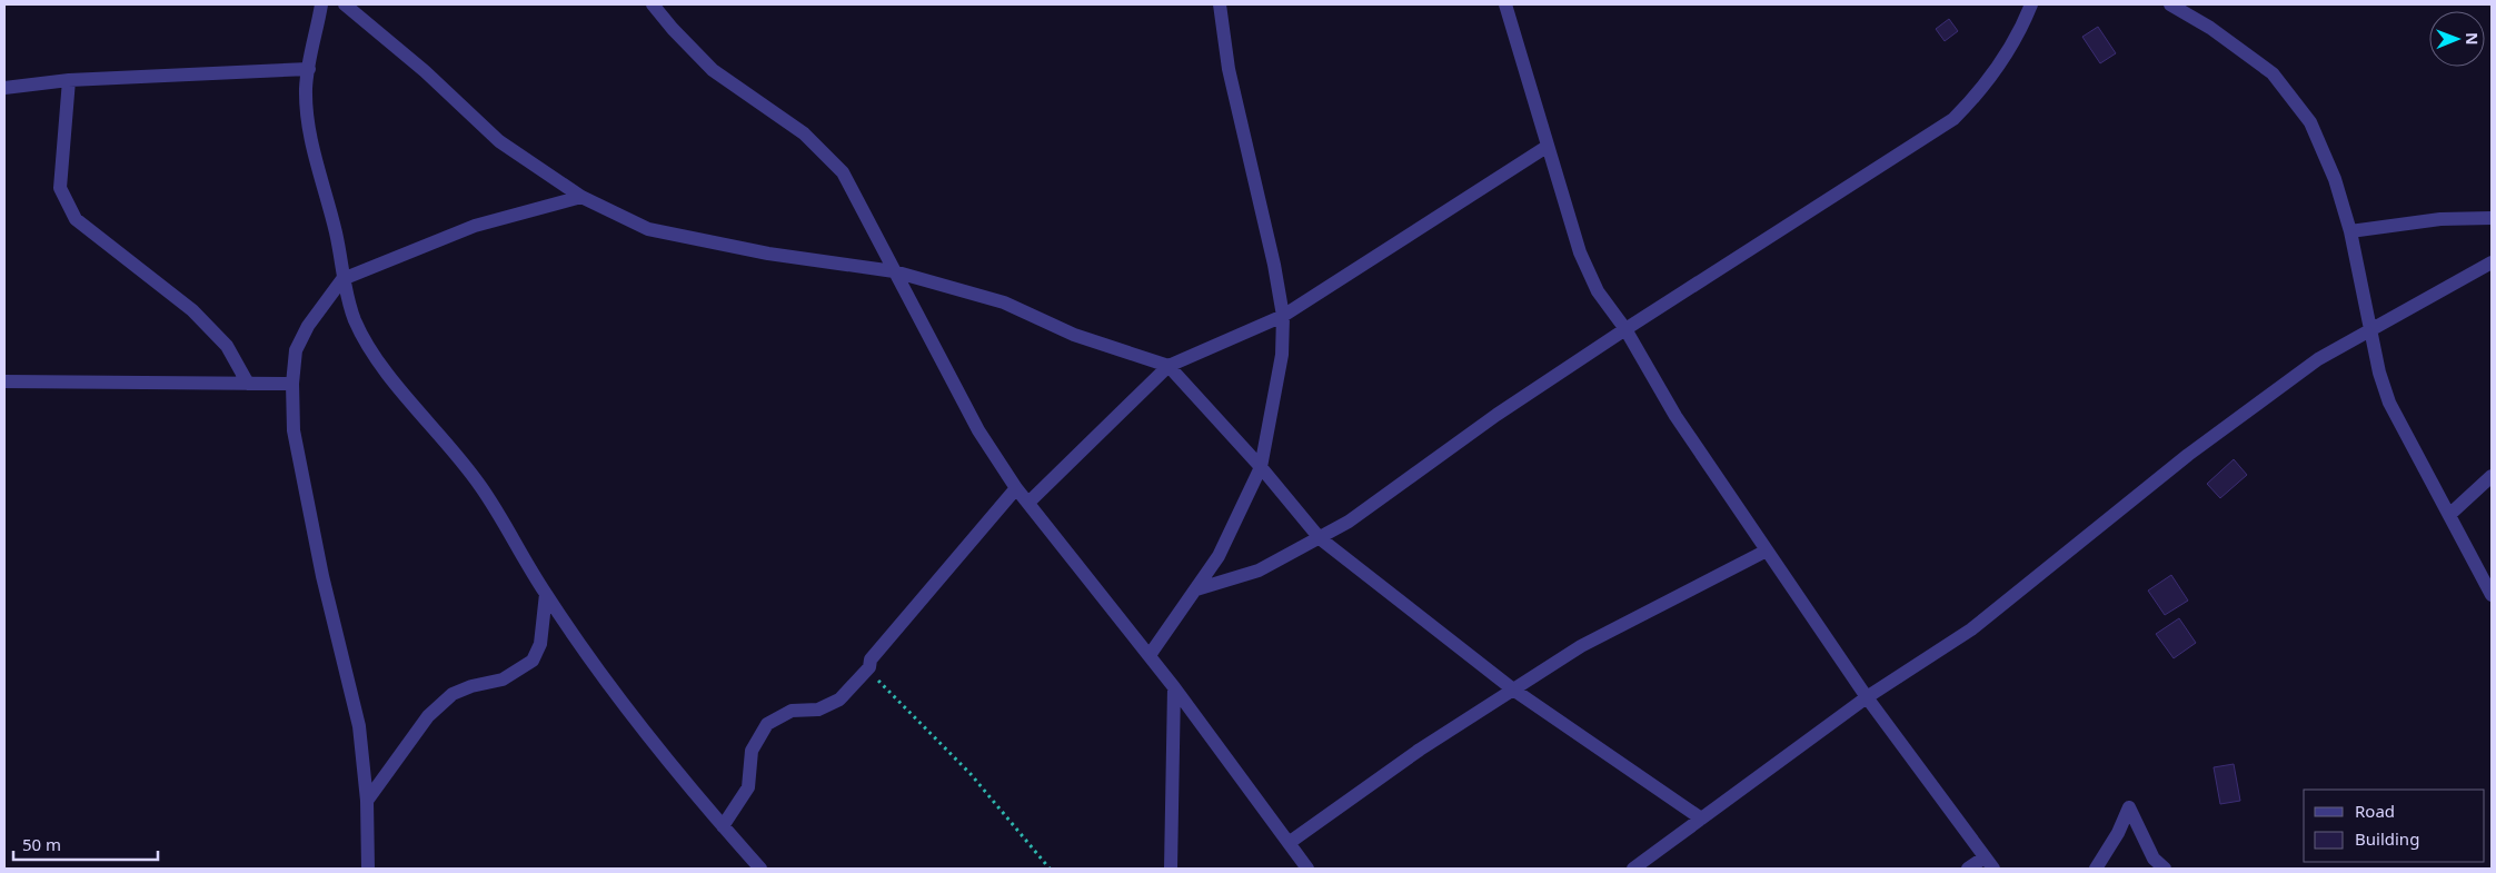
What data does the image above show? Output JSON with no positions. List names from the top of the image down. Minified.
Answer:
{"legend":["Road","Building"],"scale_bar":"50 m","north":"right"}
